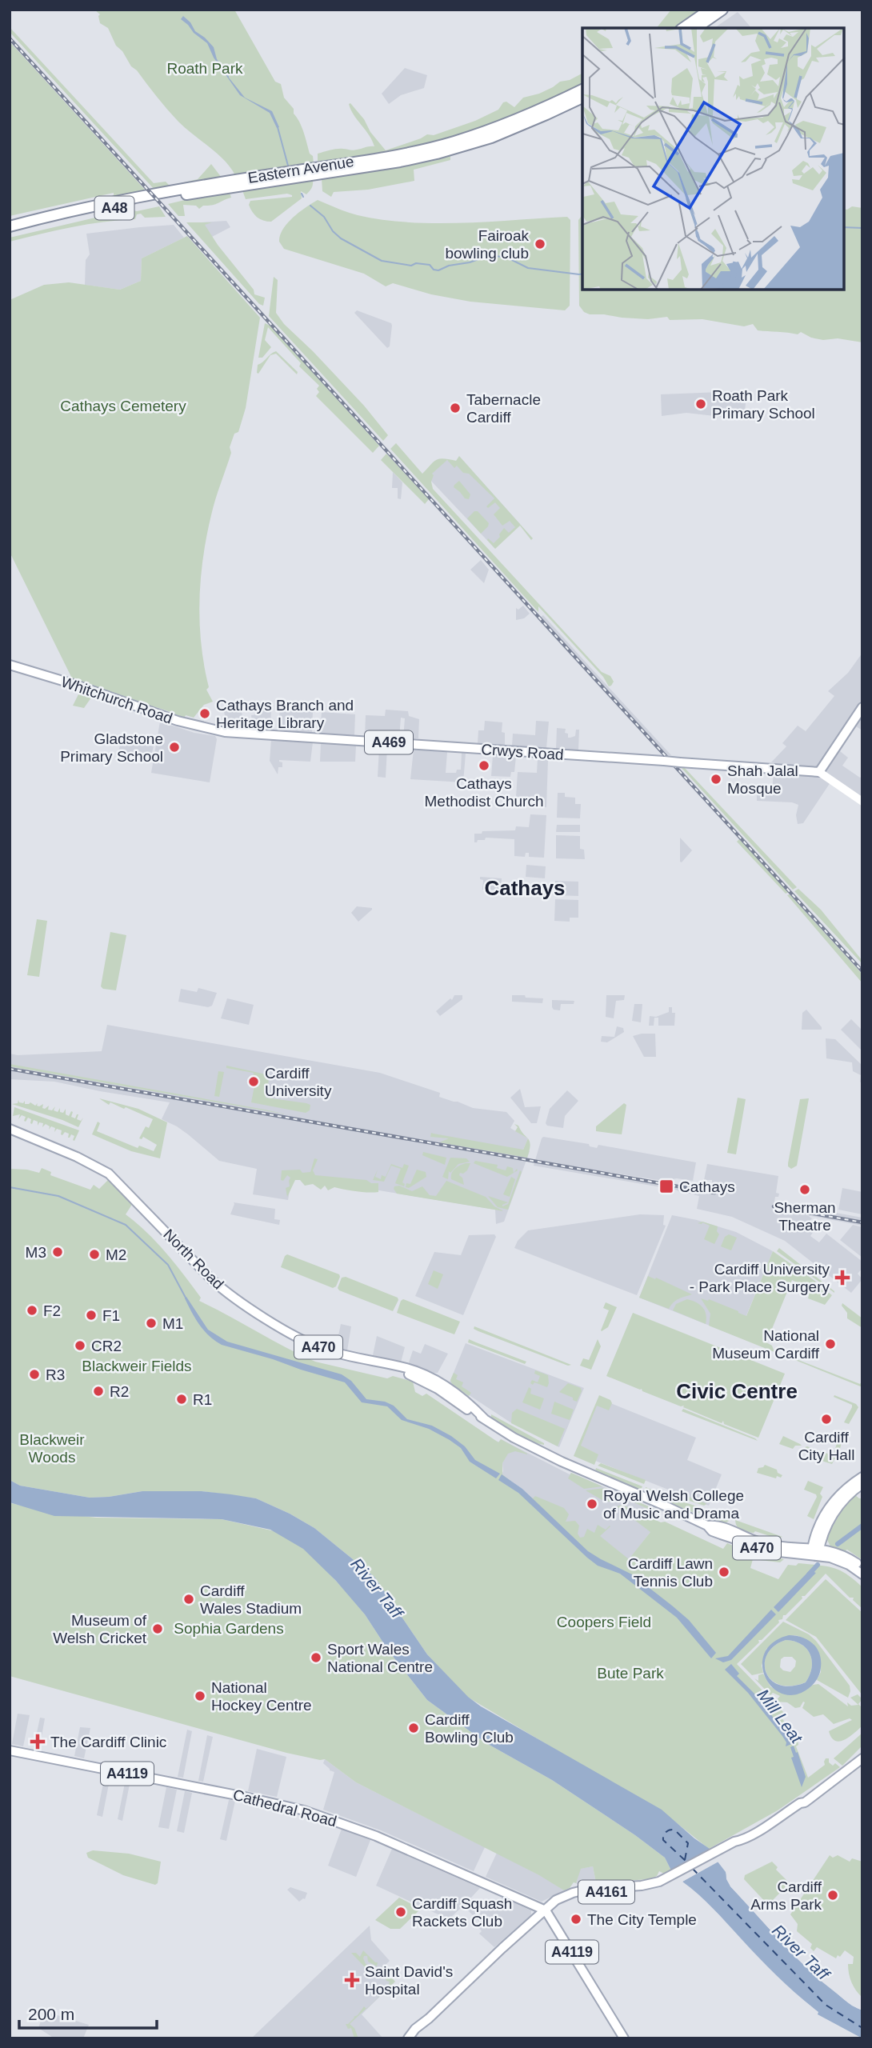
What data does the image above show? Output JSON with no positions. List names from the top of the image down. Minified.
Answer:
{"streets":{"highway":["Eastern Avenue","A48"],"main road":["Whitchurch Road","A469","Crwys Road","North Road","A470","A4119","Cathedral Road","A4161"]},"crossings":[["Whitchurch Road","Crwys Road"],["A4119","Cathedral Road"],["A4119","A4161"],["Cathedral Road","A4161"]],"districts":["Cathays","Civic Centre"],"water":["River Taff","Mill Leat"],"parks":["Roath Park","Cathays Cemetery","Blackweir Fields","Blackweir Woods","Coopers Field","Sophia Gardens","Bute Park"],"places":{"other":["Fairoak bowling club","Roath Park Primary School","Tabernacle Cardiff","Cathays Branch and Heritage Library","Gladstone Primary School","Cathays Methodist Church","Shah Jalal Mosque","Cardiff University","Sherman Theatre","M3","M2","F2","F1","M1","National Museum Cardiff","CR2","R3","R2","R1","Cardiff City Hall","Royal Welsh College of Music and Drama","Cardiff Lawn Tennis Club","Cardiff Wales Stadium","Museum of Welsh Cricket","Sport Wales National Centre","National Hockey Centre","Cardiff Bowling Club","Cardiff Arms Park","Cardiff Squash Rackets Club","The City Temple"],"transit":["Cathays"],"health":["Cardiff University - Park Place Surgery","The Cardiff Clinic","Saint David's Hospital"]},"scale_bar":"200 m"}
